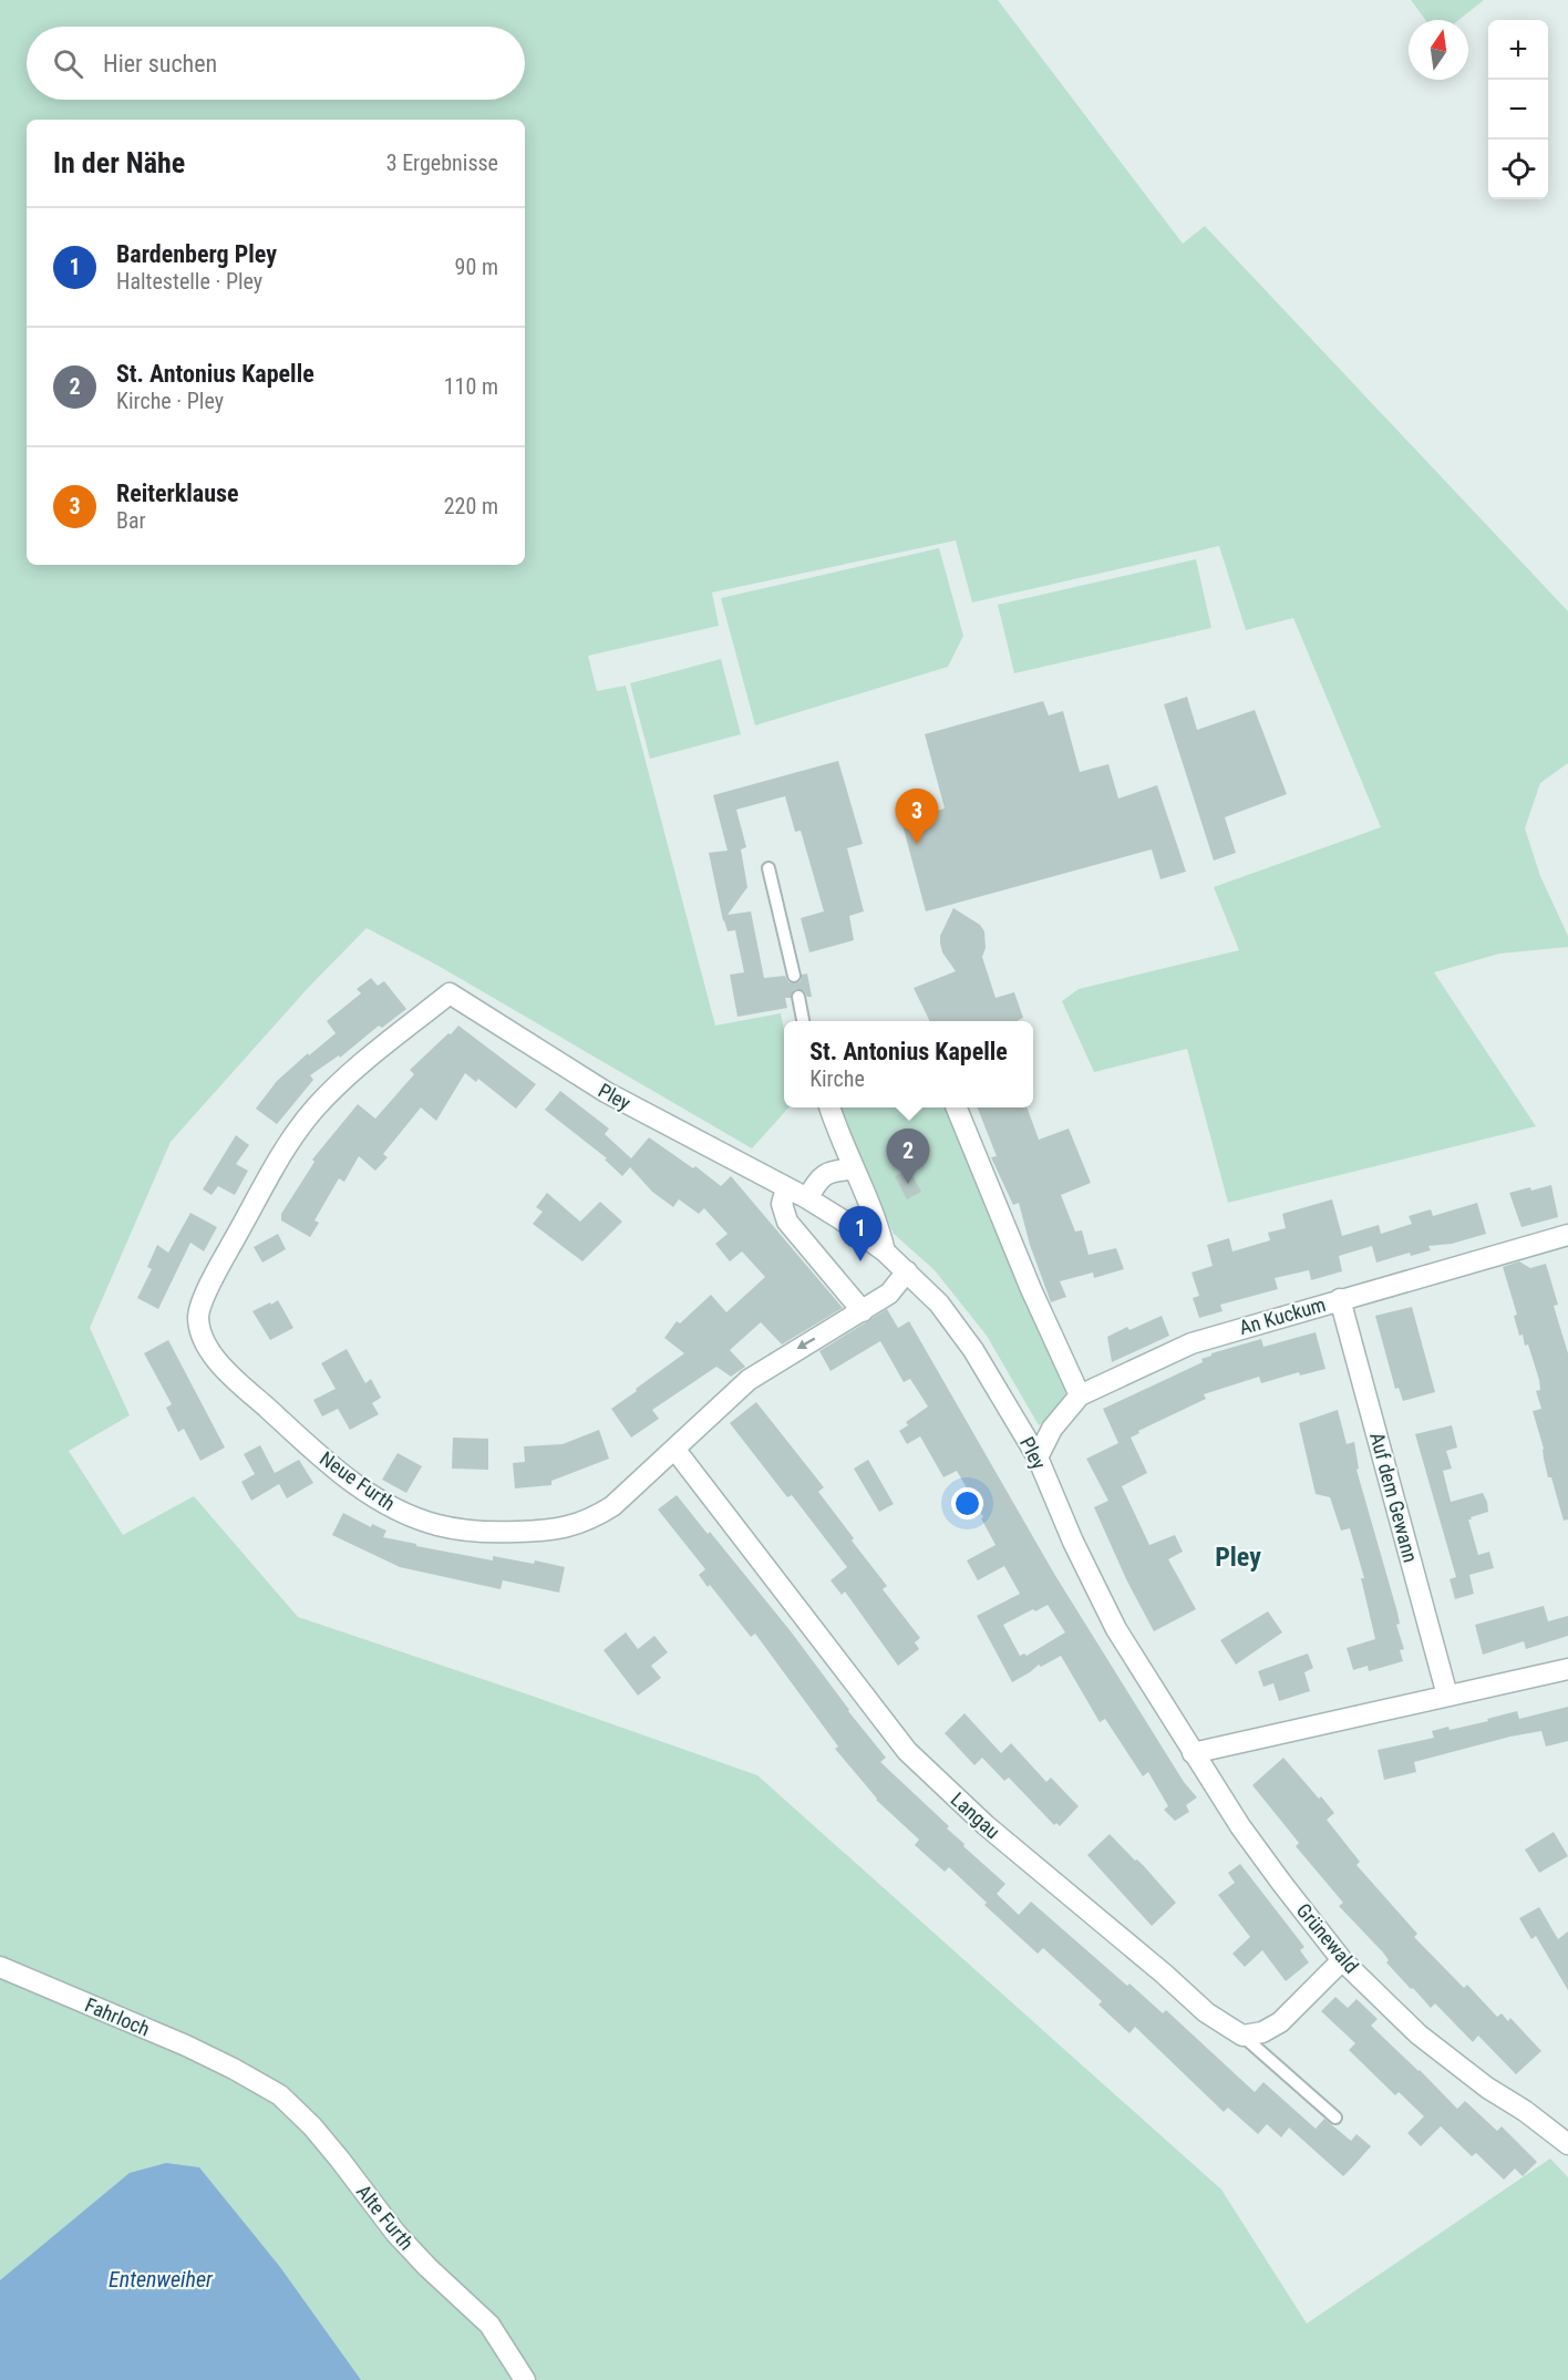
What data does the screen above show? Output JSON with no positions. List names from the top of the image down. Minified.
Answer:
{"streets":{"street":["Pley","An Kuckum","Neue Furth","Auf dem Gewann","Langau","Grünewald","Fahrloch","Alte Furth"]},"crossings":[["Pley","An Kuckum"],["Pley","Neue Furth"],["Pley","Grünewald"],["An Kuckum","Auf dem Gewann"],["Neue Furth","Langau"],["Fahrloch","Alte Furth"]],"districts":["Pley"],"water":["Entenweiher"],"north":"top","page":{"map_buttons":["+","−"],"search":"Hier suchen","heading":["In der Nähe","3 Ergebnisse"],"list":[{"mark":"1","name":"Bardenberg Pley","note":"Haltestelle · Pley","value":"90 m"},{"mark":"2","name":"St. Antonius Kapelle","note":"Kirche · Pley","value":"110 m"},{"mark":"3","name":"Reiterklause","note":"Bar","value":"220 m"}],"pins":["3","2","1"],"popup":["St. Antonius Kapelle","Kirche"]}}
